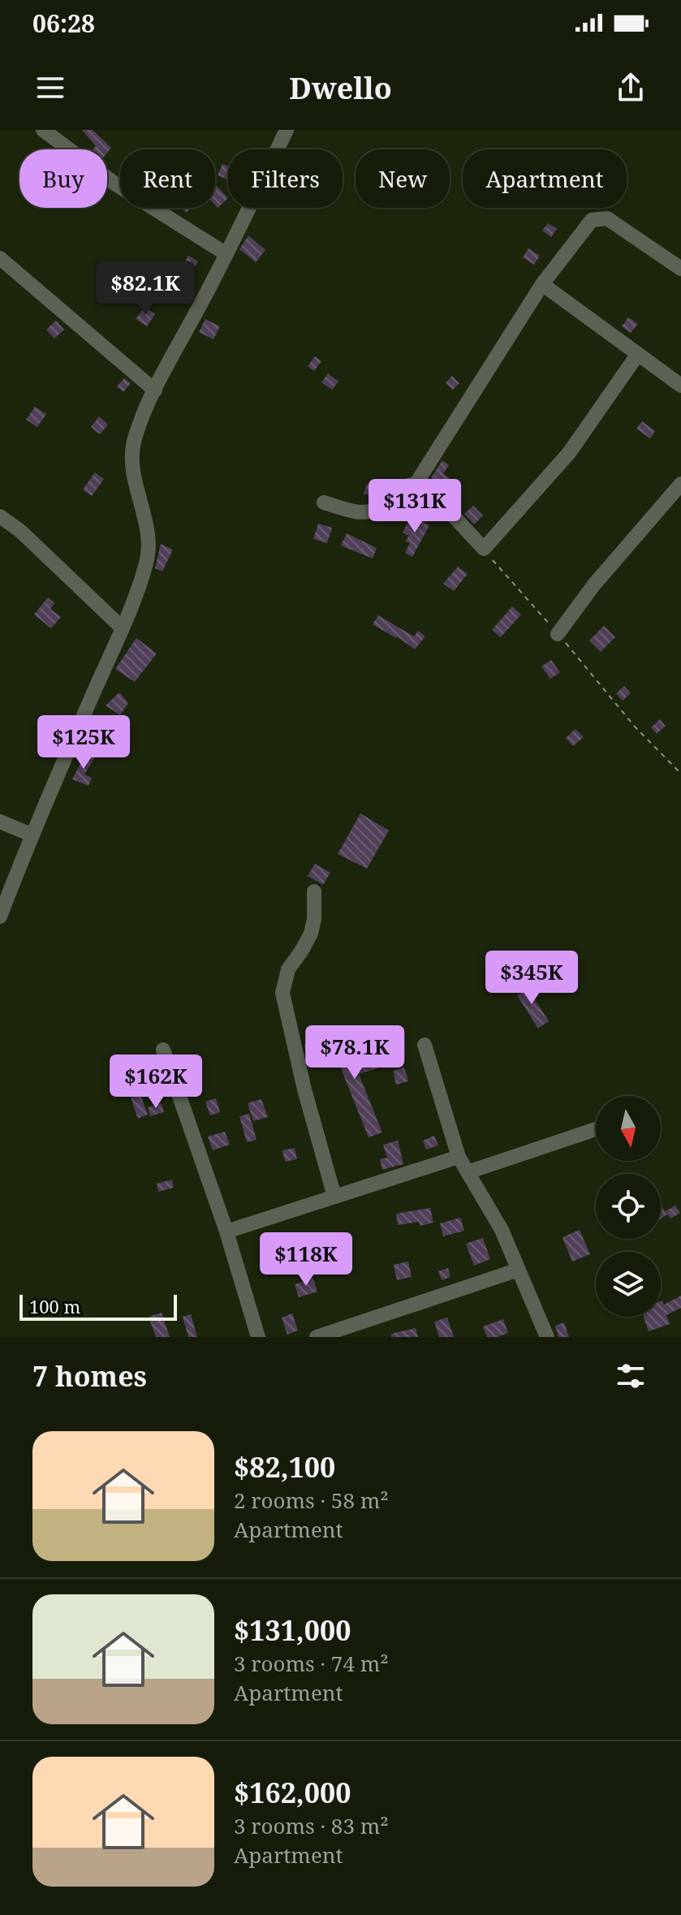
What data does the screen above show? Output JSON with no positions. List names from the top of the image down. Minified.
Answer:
{"scale_bar":"100 m","north":"bottom","page":{"status":"06:28","header":"Dwello","chip":["Buy","Rent","Filters","New","Apartment"],"price":["$82.1K","$131K","$125K","$345K","$78.1K","$162K","$118K"],"scale":"100 m","heading":"7 homes","list":[{"name":"$82,100","note":"2 rooms · 58 m² · Apartment"},{"name":"$131,000","note":"3 rooms · 74 m² · Apartment"},{"name":"$162,000","note":"3 rooms · 83 m² · Apartment"}]}}
